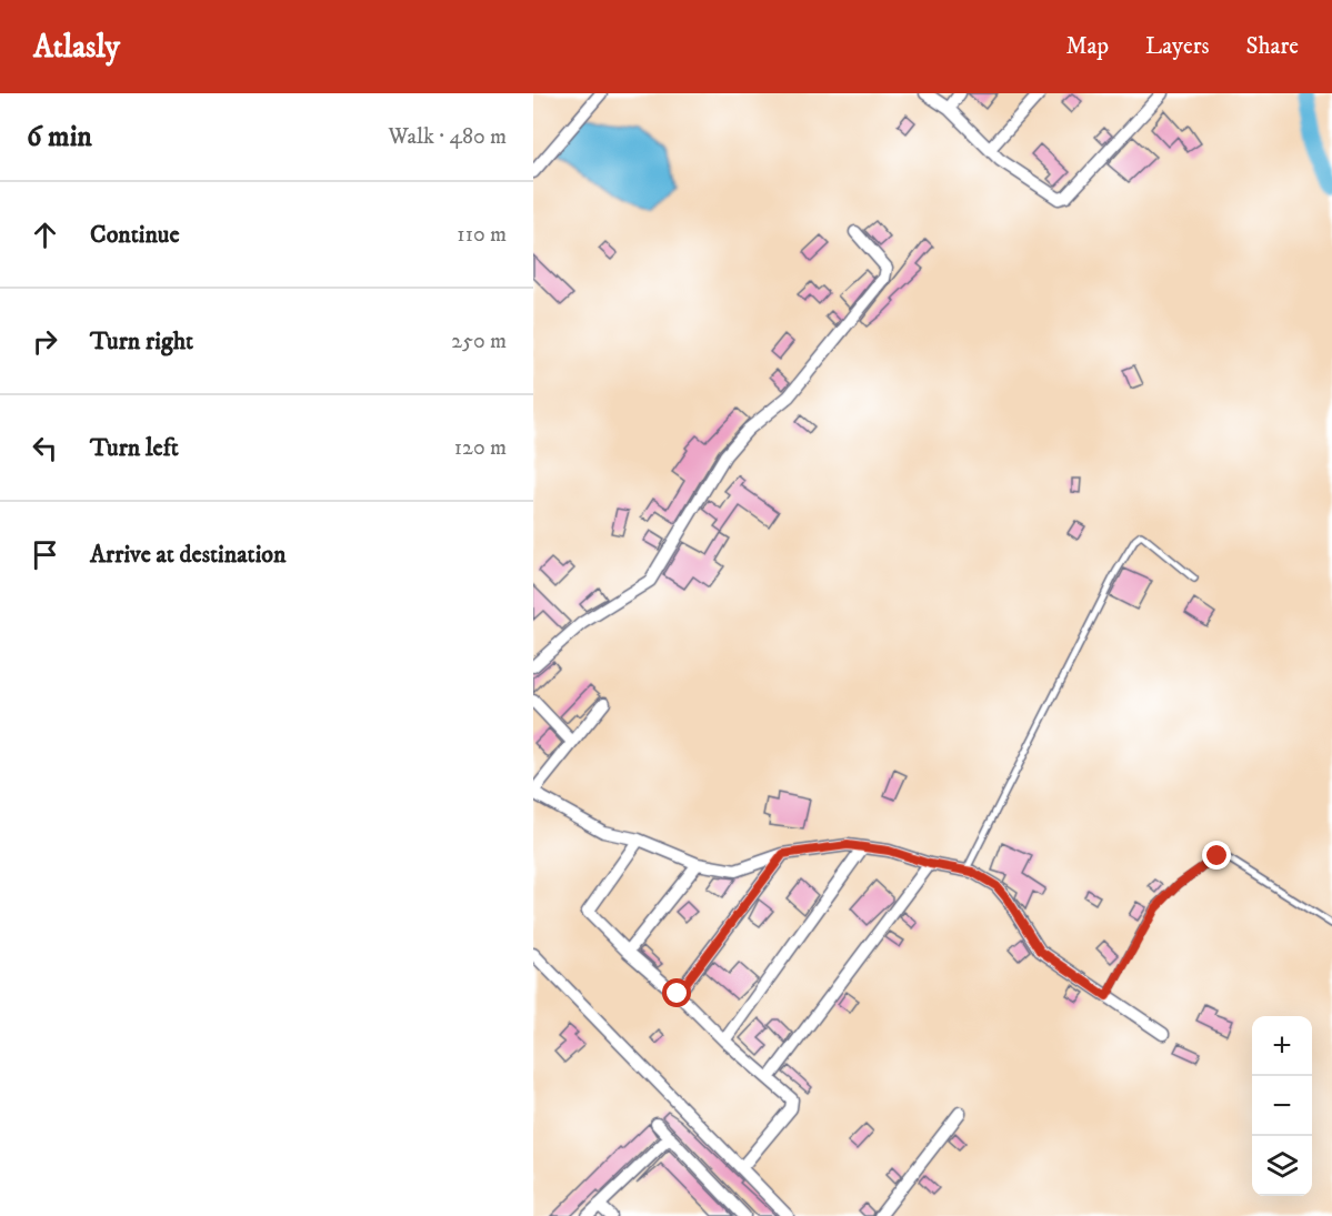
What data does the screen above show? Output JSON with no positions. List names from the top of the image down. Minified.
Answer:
{"page":{"header":"Atlasly","nav":["Map","Layers","Share"],"heading":["6 min","Walk · 480 m"],"list":[["Continue","110 m"],["Turn right","250 m"],["Turn left","120 m"],"Arrive at destination"],"map_buttons":["+","−"]}}
